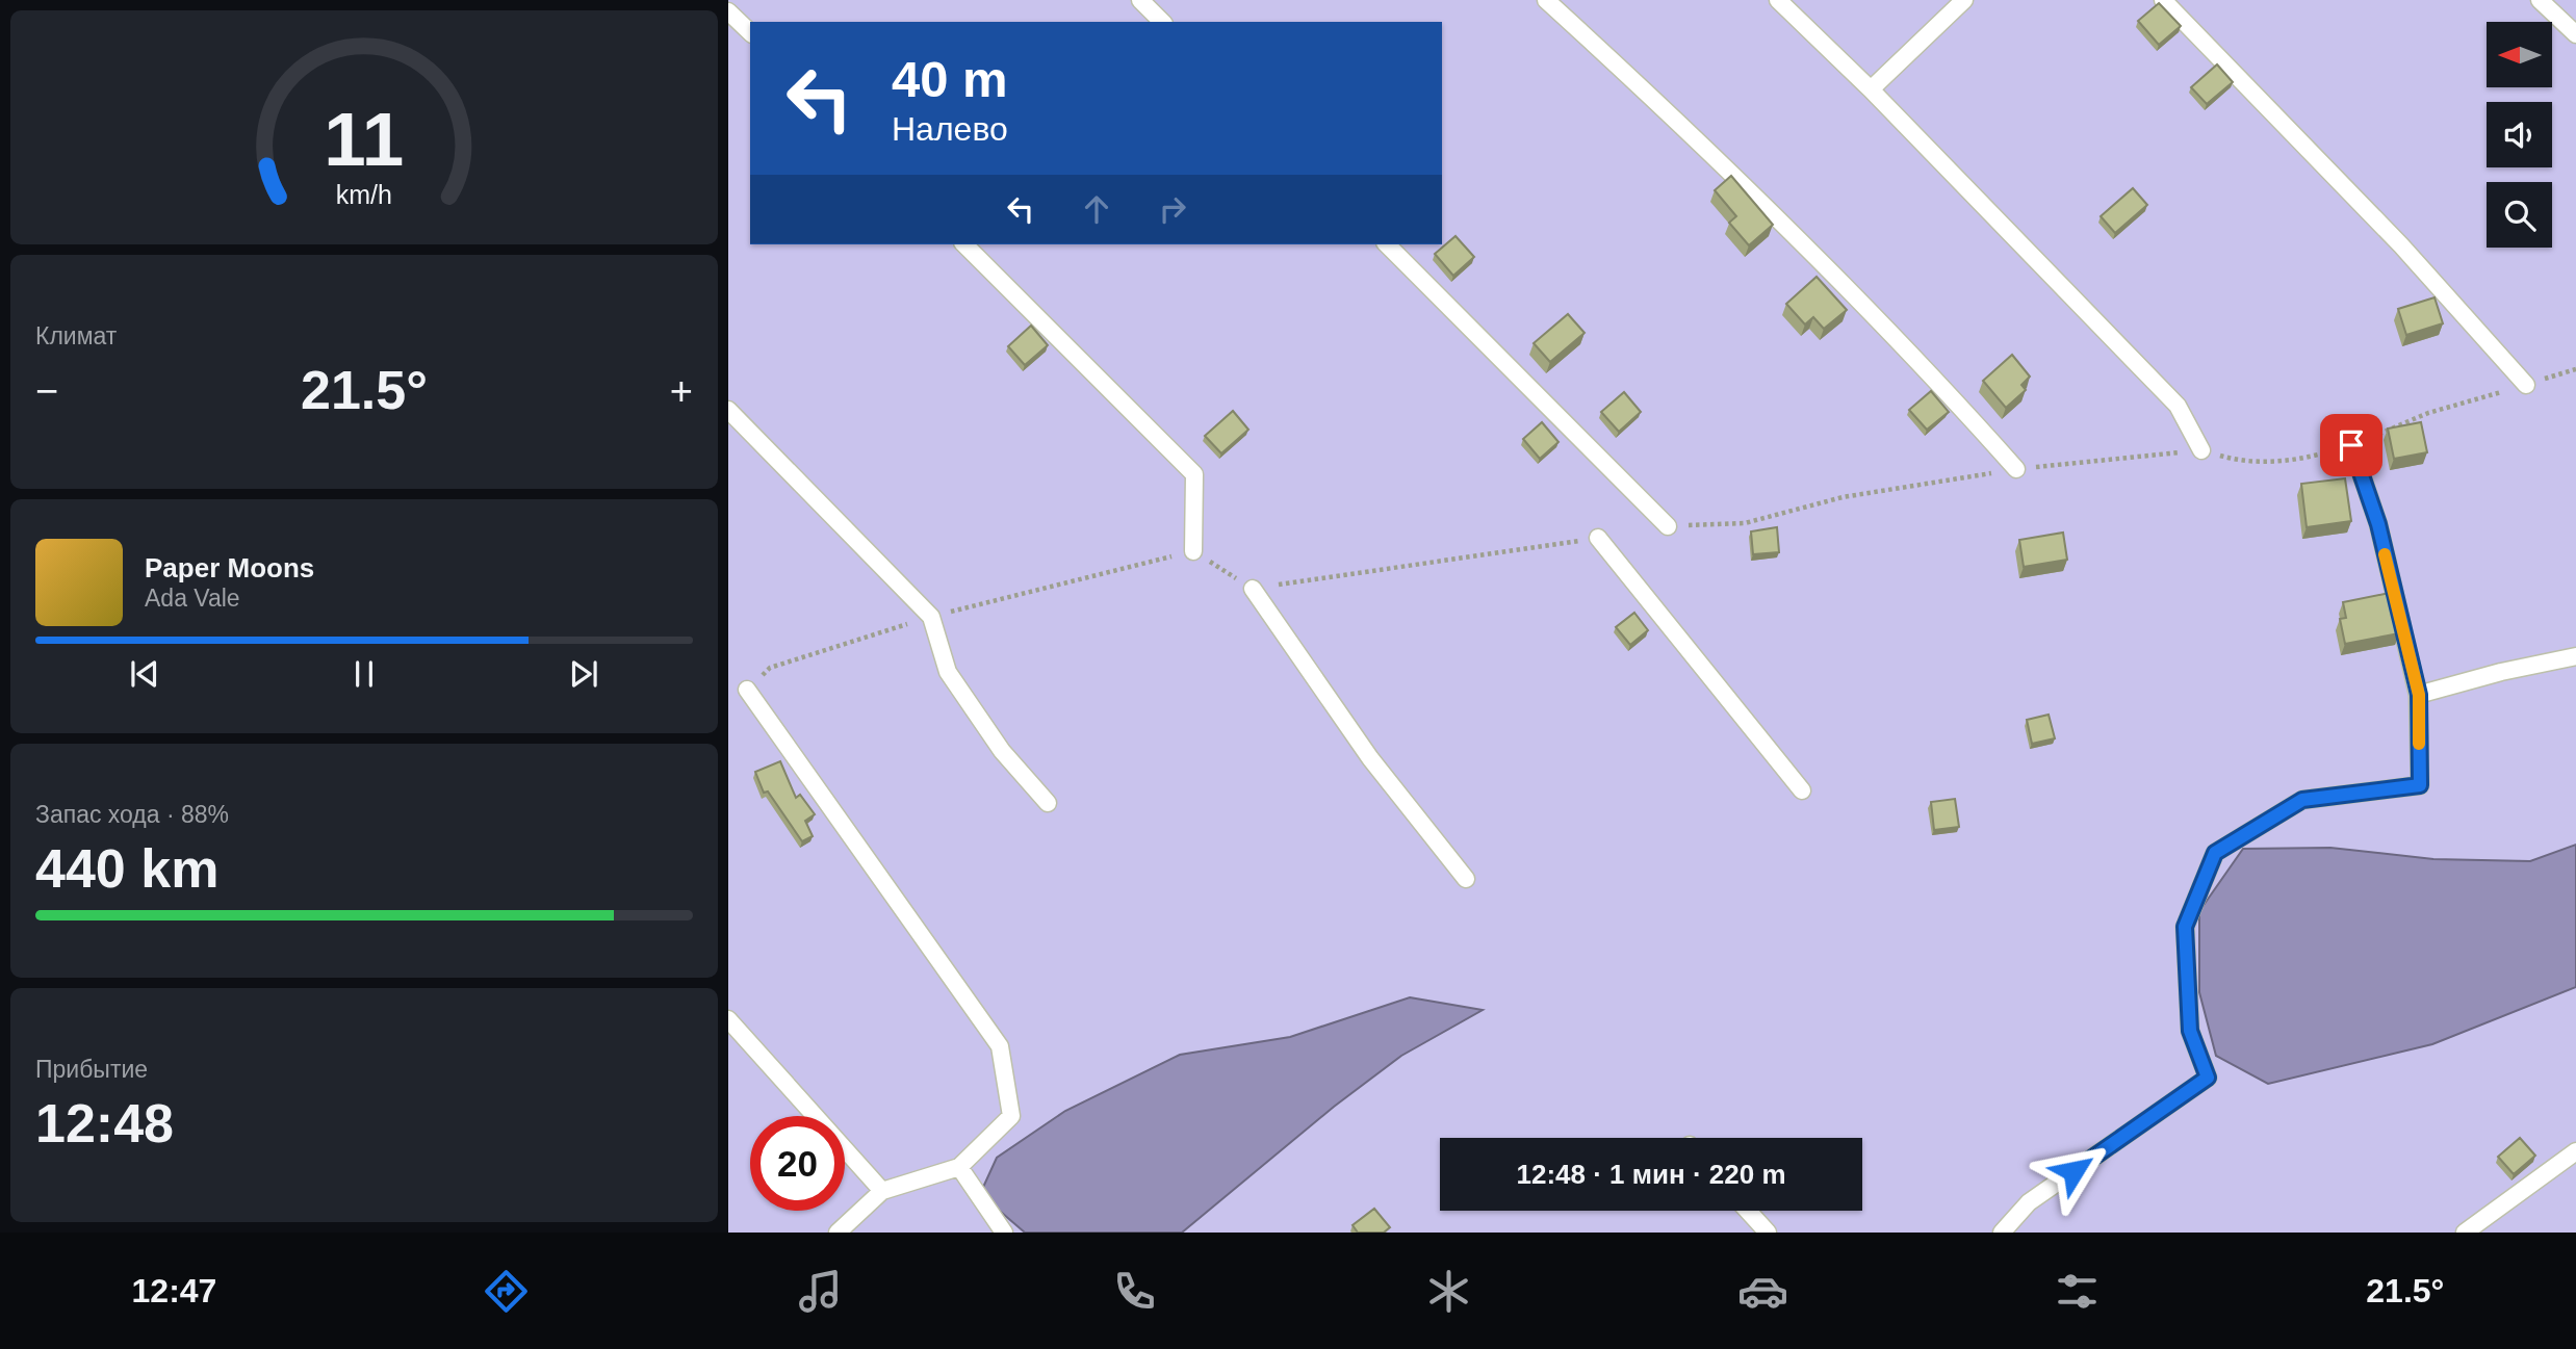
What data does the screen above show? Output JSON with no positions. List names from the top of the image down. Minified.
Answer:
{"north":"left","page":{"turn":["40 m","Налево"],"tile":["Климат",["Запас хода · 88%","440 km"],["Прибытие","12:48"]],"heat":["−","21.5°","+"],"song":["Paper Moons","Ada Vale"],"limit":"20","trip":"12:48 · 1 мин · 220 m","tabs":["12:47","21.5°"],"gauge":["11","km/h"]}}
